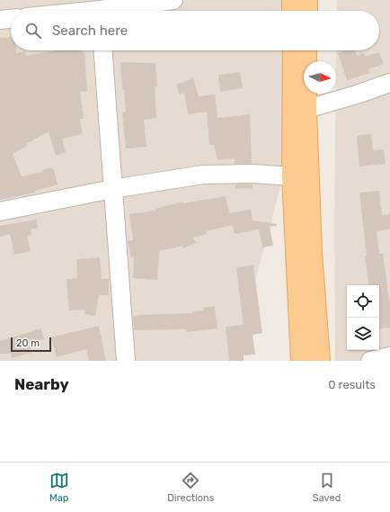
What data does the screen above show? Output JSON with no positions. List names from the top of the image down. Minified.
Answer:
{"scale_bar":"20 m","north":"right","page":{"search":"Search here","scale":"20 m","heading":["Nearby","0 results"],"nav":["Map","Directions","Saved"]}}
